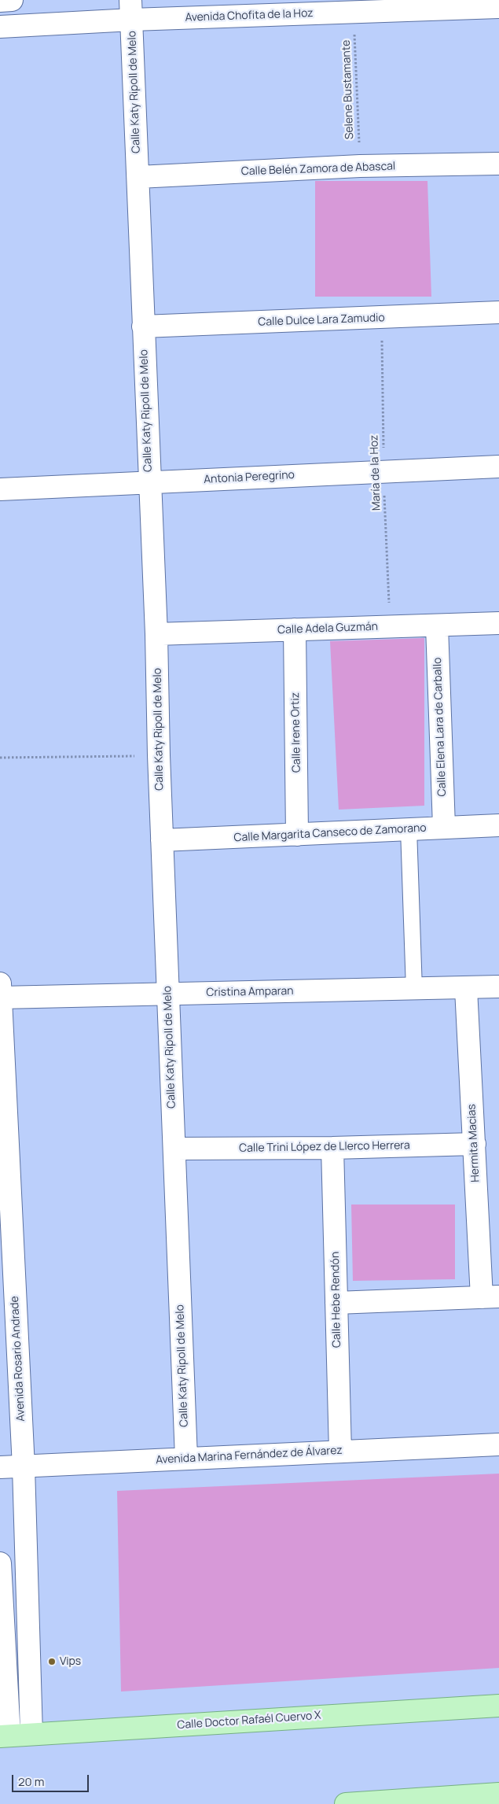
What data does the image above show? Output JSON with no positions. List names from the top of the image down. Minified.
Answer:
{"streets":{"main road":["Calle Doctor Rafaél Cuervo X"],"street":["Avenida Chofita de la Hoz","Calle Katy Ripoll de Melo","Calle Belén Zamora de Abascal","Calle Dulce Lara Zamudio","Antonia Peregrino","Calle Adela Guzmán","Calle Elena Lara de Carballo","Calle Irene Ortiz","Calle Margarita Canseco de Zamorano","Cristina Amparan","Hermita Macias","Calle Trini López de Llerco Herrera","Calle Hebe Rendón","Avenida Rosario Andrade","Avenida Marina Fernández de Álvarez"],"path":["Selene Bustamante","María de la Hoz"]},"crossings":[["Avenida Chofita de la Hoz","Selene Bustamante"],["Avenida Chofita de la Hoz","Calle Katy Ripoll de Melo"],["Selene Bustamante","Calle Belén Zamora de Abascal"],["Calle Katy Ripoll de Melo","Calle Belén Zamora de Abascal"],["Calle Katy Ripoll de Melo","Calle Dulce Lara Zamudio"],["Calle Katy Ripoll de Melo","Antonia Peregrino"],["Calle Katy Ripoll de Melo","Calle Adela Guzmán"],["Calle Katy Ripoll de Melo","Calle Margarita Canseco de Zamorano"],["Calle Katy Ripoll de Melo","Cristina Amparan"],["Calle Katy Ripoll de Melo","Calle Trini López de Llerco Herrera"],["Calle Katy Ripoll de Melo","Avenida Marina Fernández de Álvarez"],["Calle Dulce Lara Zamudio","María de la Hoz"],["María de la Hoz","Antonia Peregrino"],["María de la Hoz","Calle Adela Guzmán"],["Calle Adela Guzmán","Calle Elena Lara de Carballo"],["Calle Adela Guzmán","Calle Irene Ortiz"],["Calle Elena Lara de Carballo","Calle Margarita Canseco de Zamorano"],["Calle Irene Ortiz","Calle Margarita Canseco de Zamorano"],["Cristina Amparan","Hermita Macias"],["Cristina Amparan","Avenida Rosario Andrade"],["Hermita Macias","Calle Trini López de Llerco Herrera"],["Calle Trini López de Llerco Herrera","Calle Hebe Rendón"],["Calle Hebe Rendón","Avenida Marina Fernández de Álvarez"],["Avenida Rosario Andrade","Avenida Marina Fernández de Álvarez"],["Avenida Rosario Andrade","Calle Doctor Rafaél Cuervo X"]],"places":["Vips"],"scale_bar":"20 m"}
